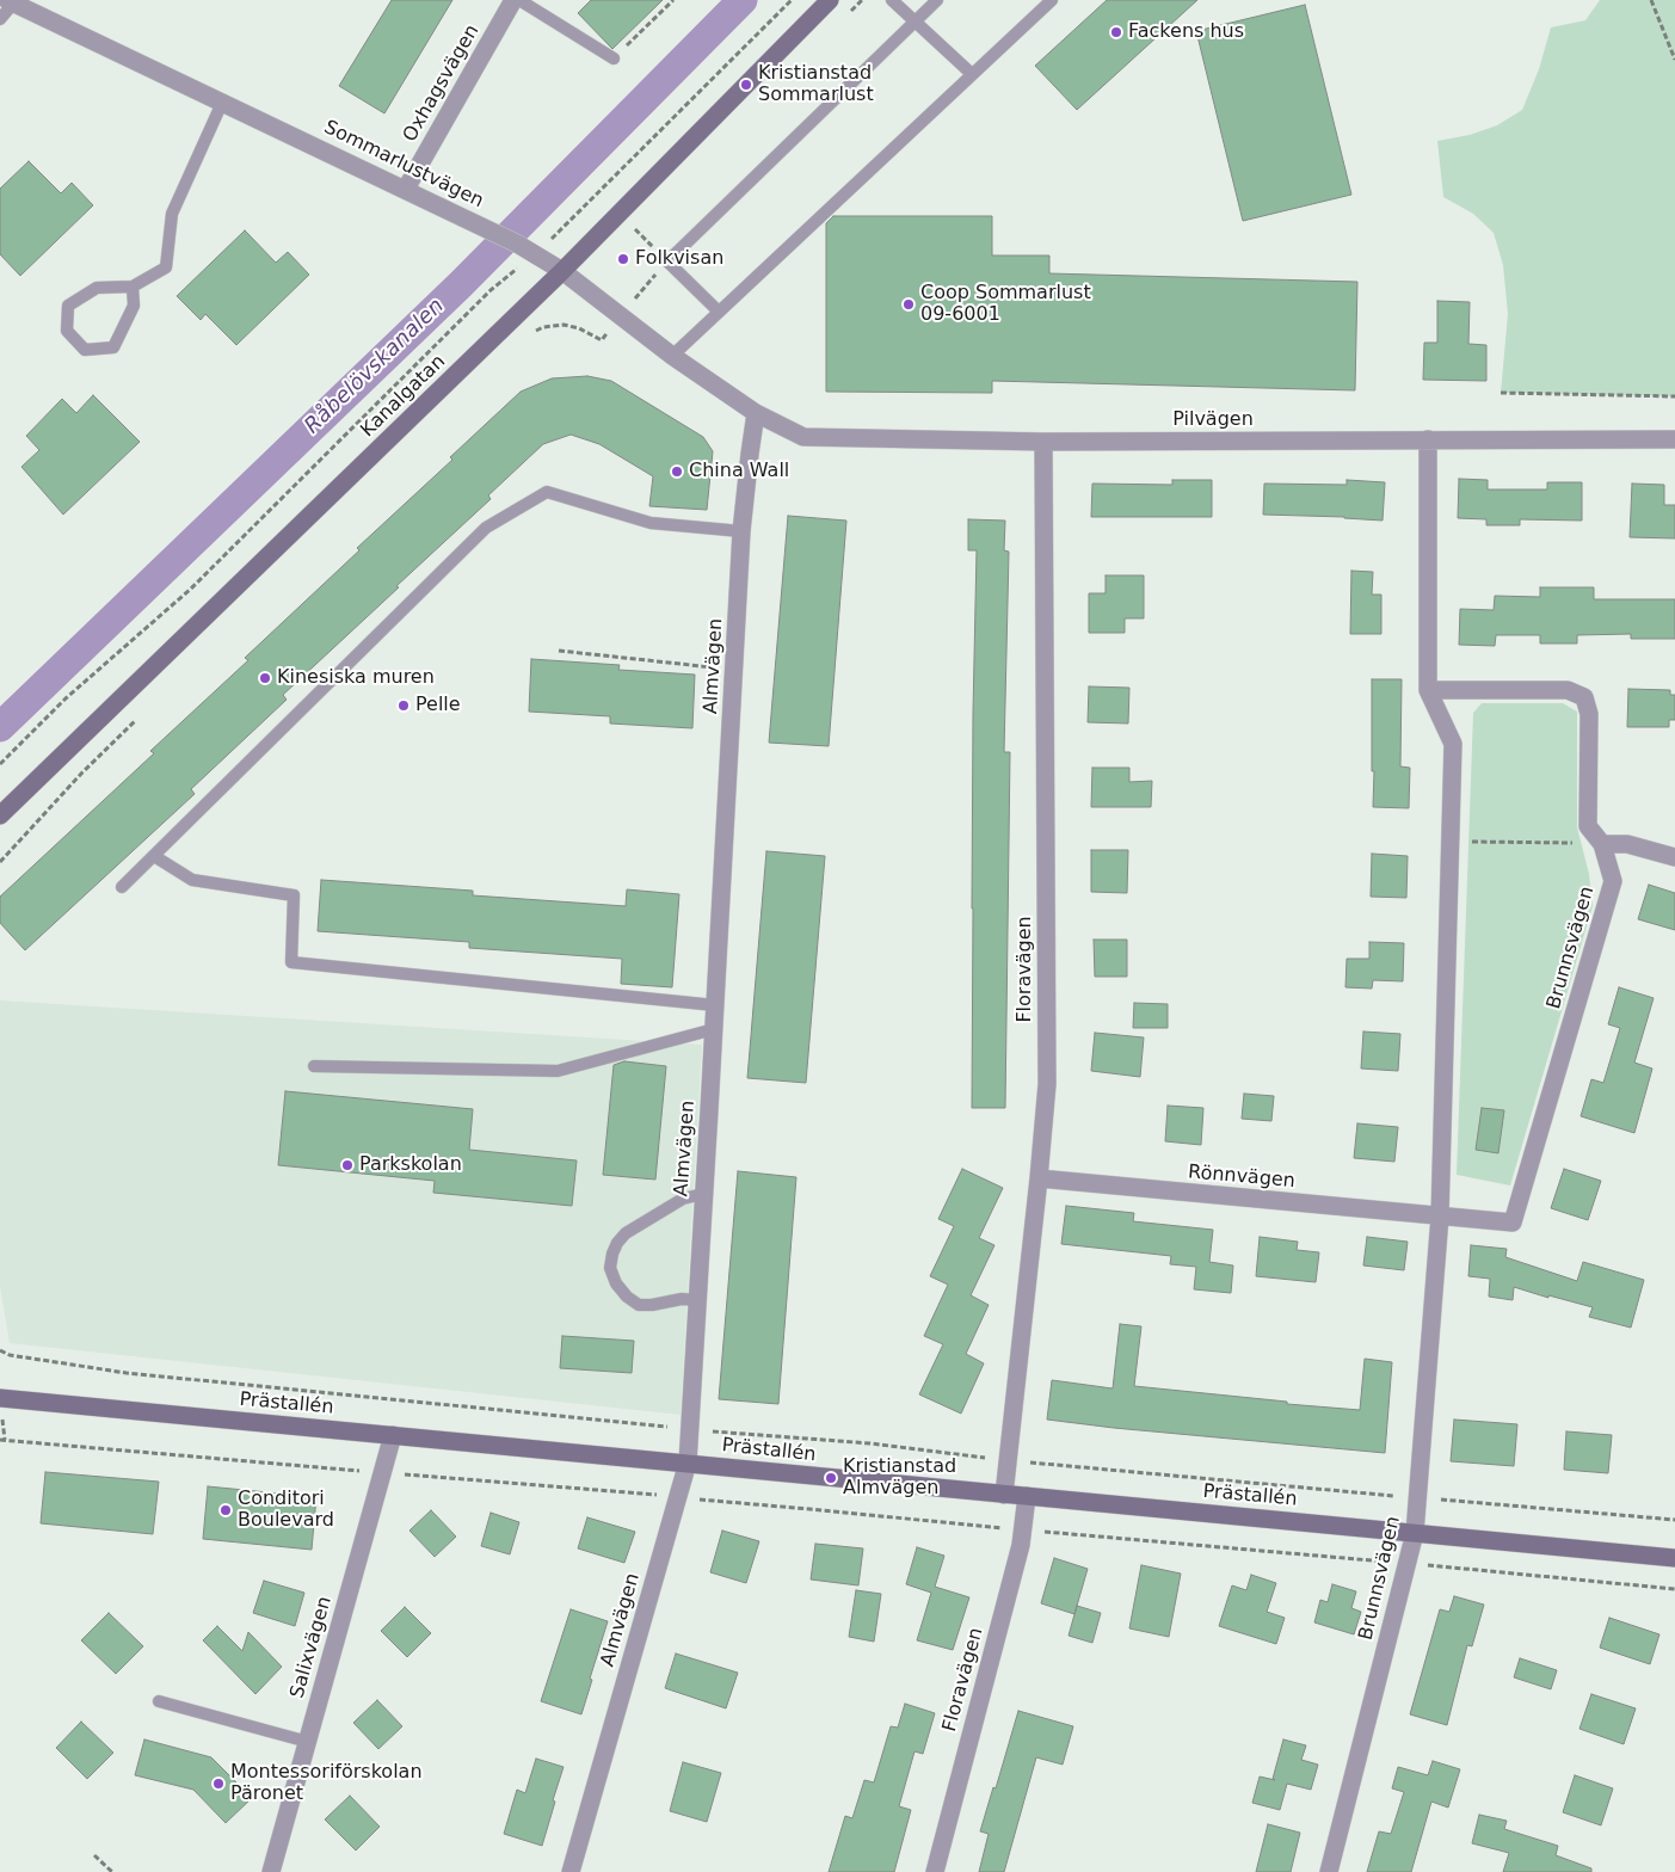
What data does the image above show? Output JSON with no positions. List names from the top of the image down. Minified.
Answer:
{"streets":{"street":["Oxhagsvägen","Sommarlustvägen","Kanalgatan","Pilvägen","Almvägen","Brunnsvägen","Floravägen","Rönnvägen","Prästallén","Salixvägen"]},"crossings":[["Oxhagsvägen","Sommarlustvägen"],["Sommarlustvägen","Kanalgatan"],["Sommarlustvägen","Pilvägen"],["Sommarlustvägen","Almvägen"],["Pilvägen","Almvägen"],["Pilvägen","Brunnsvägen"],["Pilvägen","Floravägen"],["Almvägen","Prästallén"],["Brunnsvägen","Rönnvägen"],["Brunnsvägen","Prästallén"],["Floravägen","Rönnvägen"],["Floravägen","Prästallén"],["Prästallén","Salixvägen"]],"water":["Råbelövskanalen"],"places":["Fackens hus","Kristianstad Sommarlust","Folkvisan","Coop Sommarlust 09-6001","China Wall","Kinesiska muren","Pelle","Parkskolan","Kristianstad Almvägen","Conditori Boulevard","Montessoriförskolan Päronet"]}
